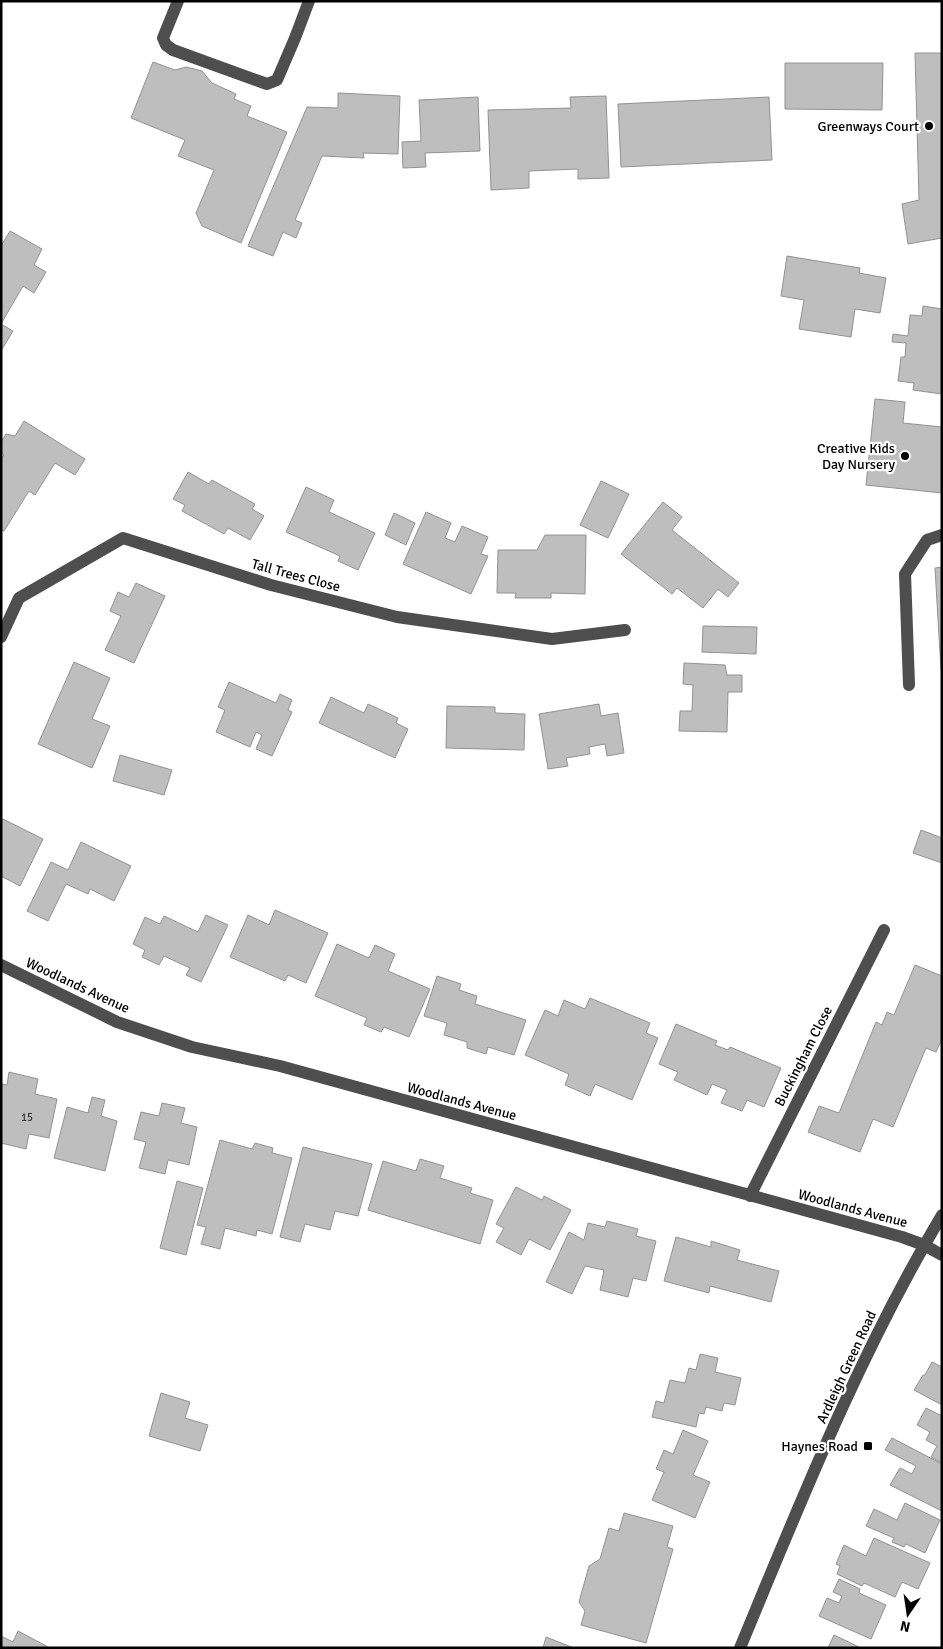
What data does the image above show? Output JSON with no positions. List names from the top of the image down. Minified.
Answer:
{"streets":{"street":["Tall Trees Close","Woodlands Avenue","Buckingham Close","Ardleigh Green Road"]},"crossings":[["Woodlands Avenue","Buckingham Close"],["Woodlands Avenue","Ardleigh Green Road"]],"places":{"other":["Greenways Court","Creative Kids Day Nursery"],"transit":["Haynes Road"]},"house_numbers":["15"],"north":"bottom"}
